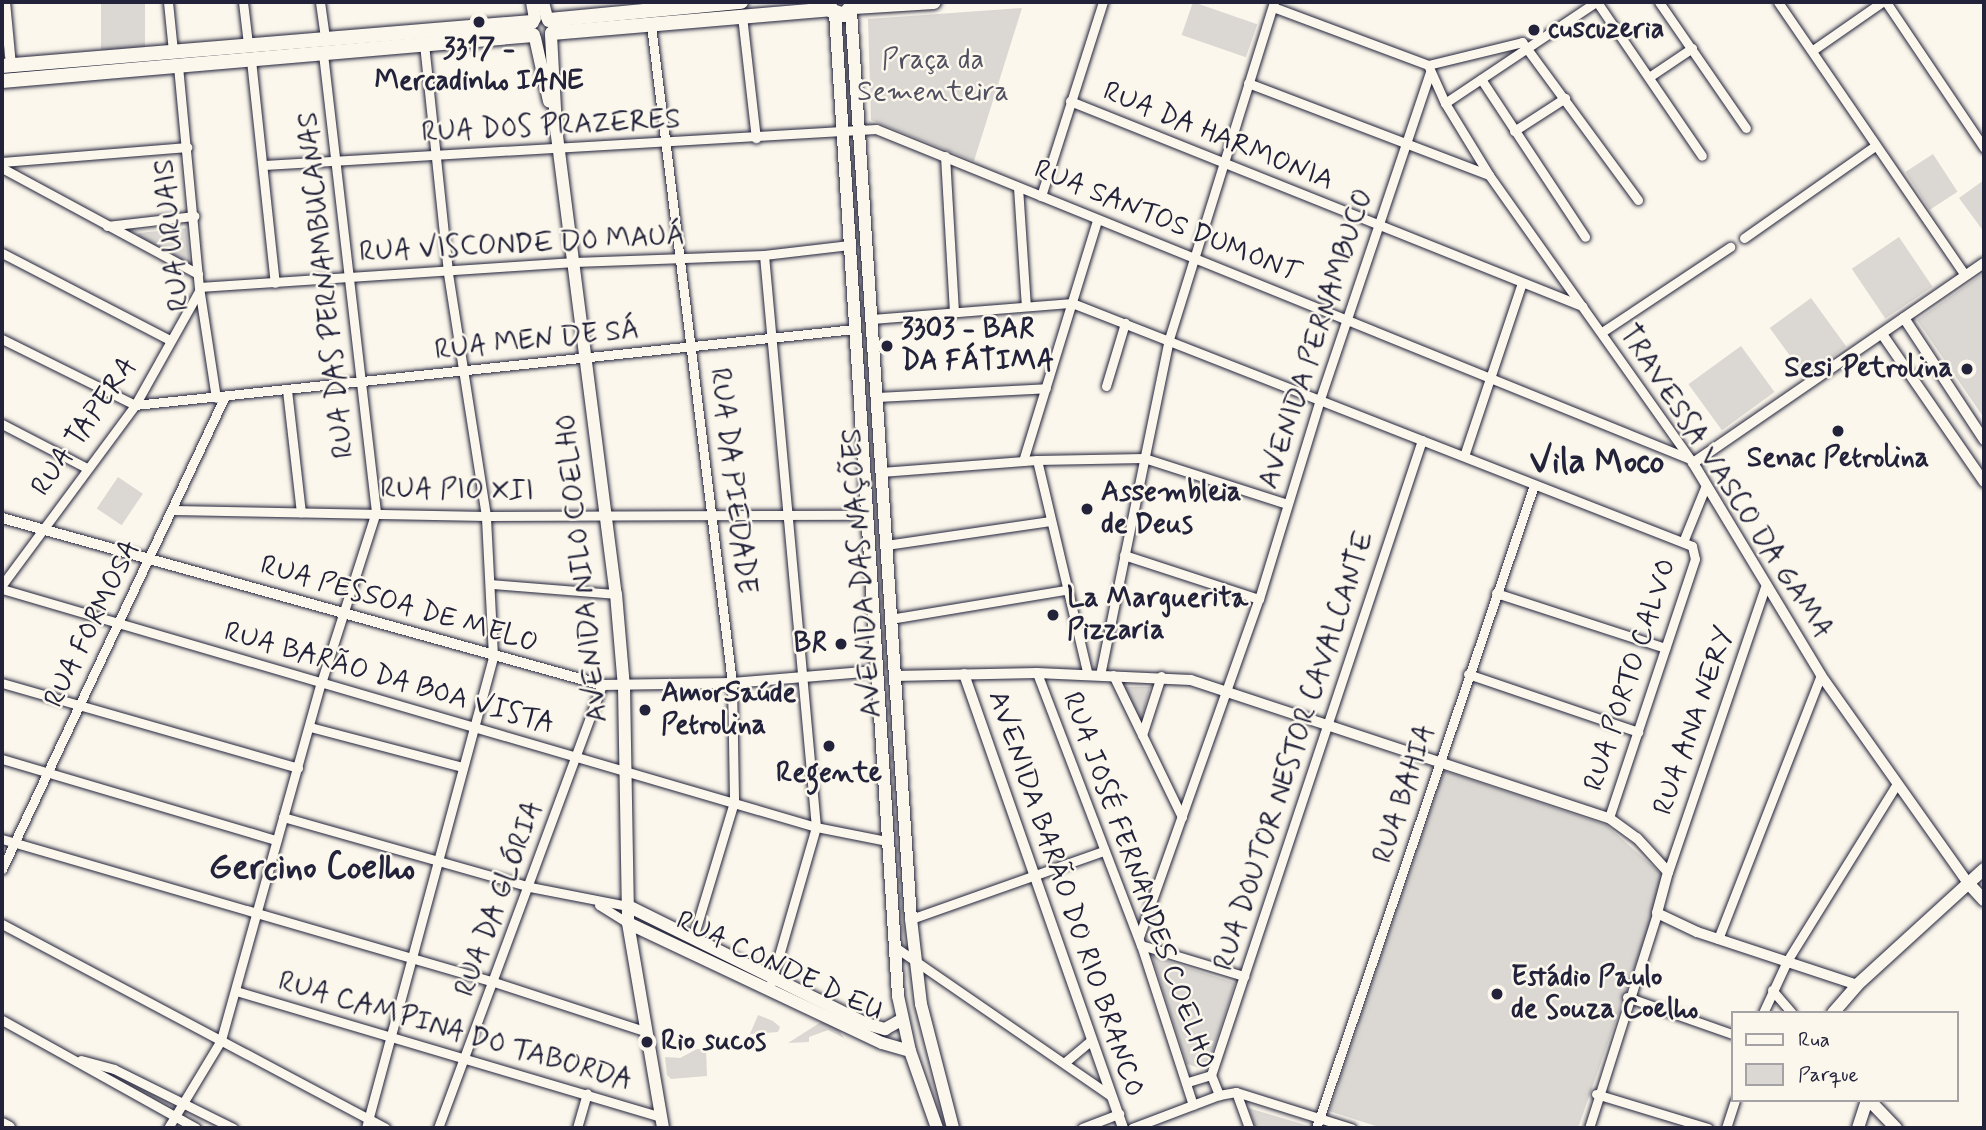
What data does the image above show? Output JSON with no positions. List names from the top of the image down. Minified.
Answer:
{"streets":{"main road":["AVENIDA NILO COELHO","AVENIDA DAS NAÇÕES","RUA CONDE D EU"],"street":["RUA DOS PRAZERES","RUA DA HARMONIA","RUA SANTOS DUMONT","RUA URUAIS","RUA VISCONDE DO MAUÁ","RUA DAS PERNAMBUCANAS","AVENIDA PERNAMBUCO","RUA MEN DE SÁ","RUA TAPERA","RUA DA PIEDADE","TRAVESSA VASCO DA GAMA","RUA PIO XII","RUA PESSOA DE MELO","RUA FORMOSA","RUA PORTO CALVO","RUA BARÃO DA BOA VISTA","RUA ANA NERY","RUA DOUTOR NESTOR CAVALCANTE","RUA BAHIA","RUA JOSÉ FERNANDES COELHO","AVENIDA BARÃO DO RIO BRANCO","RUA DA GLÓRIA","RUA CAMPINA DO TABORDA"]},"crossings":[["RUA DOS PRAZERES","RUA SANTOS DUMONT"],["RUA DOS PRAZERES","RUA DAS PERNAMBUCANAS"],["RUA DOS PRAZERES","RUA DA PIEDADE"],["RUA DOS PRAZERES","AVENIDA NILO COELHO"],["RUA DOS PRAZERES","AVENIDA DAS NAÇÕES"],["RUA DA HARMONIA","AVENIDA PERNAMBUCO"],["RUA DA HARMONIA","TRAVESSA VASCO DA GAMA"],["RUA SANTOS DUMONT","AVENIDA PERNAMBUCO"],["RUA SANTOS DUMONT","TRAVESSA VASCO DA GAMA"],["RUA SANTOS DUMONT","AVENIDA DAS NAÇÕES"],["RUA URUAIS","RUA VISCONDE DO MAUÁ"],["RUA URUAIS","RUA MEN DE SÁ"],["RUA URUAIS","RUA TAPERA"],["RUA URUAIS","RUA FORMOSA"],["RUA VISCONDE DO MAUÁ","RUA DAS PERNAMBUCANAS"],["RUA VISCONDE DO MAUÁ","RUA TAPERA"],["RUA VISCONDE DO MAUÁ","RUA DA PIEDADE"],["RUA VISCONDE DO MAUÁ","AVENIDA NILO COELHO"],["RUA VISCONDE DO MAUÁ","AVENIDA DAS NAÇÕES"],["RUA DAS PERNAMBUCANAS","RUA MEN DE SÁ"],["RUA DAS PERNAMBUCANAS","RUA PIO XII"],["AVENIDA PERNAMBUCO","TRAVESSA VASCO DA GAMA"],["AVENIDA PERNAMBUCO","RUA JOSÉ FERNANDES COELHO"],["RUA MEN DE SÁ","RUA TAPERA"],["RUA MEN DE SÁ","RUA DA PIEDADE"],["RUA MEN DE SÁ","AVENIDA NILO COELHO"],["RUA MEN DE SÁ","AVENIDA DAS NAÇÕES"],["RUA MEN DE SÁ","RUA FORMOSA"],["RUA TAPERA","RUA PESSOA DE MELO"],["RUA TAPERA","RUA BARÃO DA BOA VISTA"],["RUA DA PIEDADE","RUA PIO XII"],["RUA DA PIEDADE","RUA PESSOA DE MELO"],["RUA DA PIEDADE","RUA BARÃO DA BOA VISTA"],["RUA DA PIEDADE","RUA CONDE D EU"],["TRAVESSA VASCO DA GAMA","RUA PORTO CALVO"],["TRAVESSA VASCO DA GAMA","RUA ANA NERY"],["RUA PIO XII","AVENIDA NILO COELHO"],["RUA PIO XII","AVENIDA DAS NAÇÕES"],["RUA PIO XII","RUA FORMOSA"],["AVENIDA NILO COELHO","RUA PESSOA DE MELO"],["AVENIDA NILO COELHO","RUA BARÃO DA BOA VISTA"],["AVENIDA NILO COELHO","RUA CONDE D EU"],["AVENIDA NILO COELHO","RUA CAMPINA DO TABORDA"],["AVENIDA DAS NAÇÕES","RUA PESSOA DE MELO"],["AVENIDA DAS NAÇÕES","RUA BARÃO DA BOA VISTA"],["AVENIDA DAS NAÇÕES","RUA CONDE D EU"],["RUA PESSOA DE MELO","RUA FORMOSA"],["RUA PESSOA DE MELO","RUA DA GLÓRIA"],["RUA FORMOSA","RUA BARÃO DA BOA VISTA"],["RUA BARÃO DA BOA VISTA","RUA DA GLÓRIA"],["RUA DA GLÓRIA","RUA CAMPINA DO TABORDA"]],"districts":["Vila Moco","Gercino Coelho"],"parks":["Praça da Sementeira"],"places":["3317 - Mercadinho IANE","cuscuzeria","3303 - BAR DA FÁTIMA","Sesi Petrolina","Senac Petrolina","Assembleia de Deus","La Marguerita Pizzaria","BR","AmorSaúde Petrolina","Regente","Estádio Paulo de Souza Coelho","Rio sucos"],"legend":["Rua","Parque"]}
